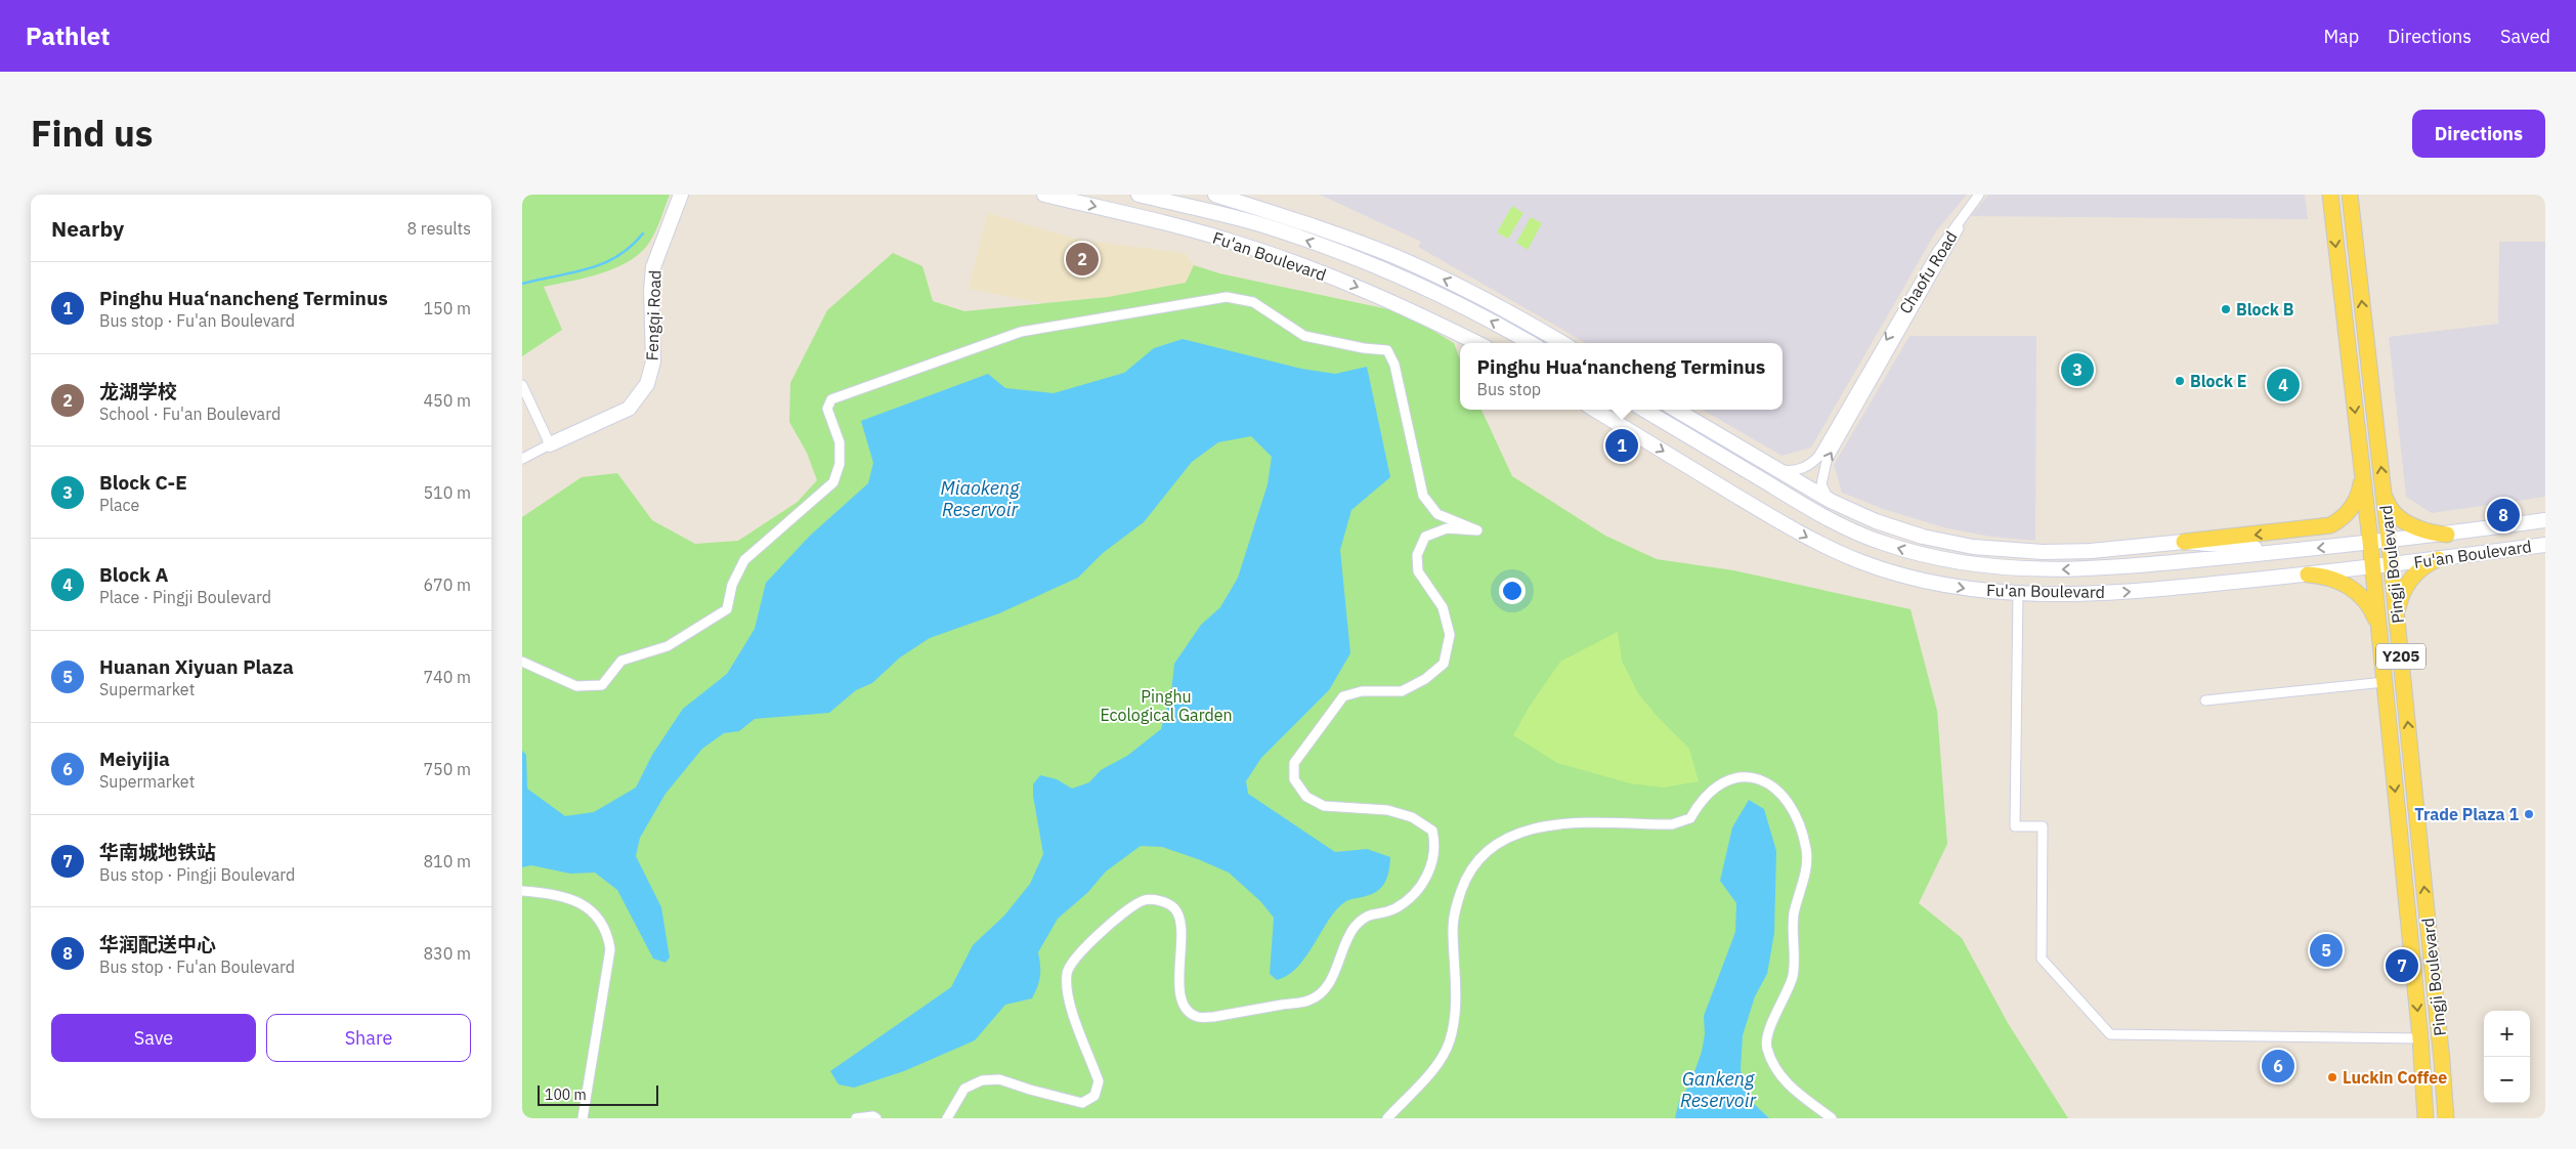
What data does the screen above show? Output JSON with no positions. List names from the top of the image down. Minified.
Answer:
{"streets":{"main road":["Fu'an Boulevard","Fengqi Road","Pingji Boulevard","Y205"],"street":["Chaofu Road"]},"crossings":[["Fu'an Boulevard","Pingji Boulevard"]],"water":["Miaokeng Reservoir","Gankeng Reservoir"],"parks":["Pinghu Ecological Garden"],"places":["Block B","Block E","Trade Plaza 1","Luckin Coffee"],"scale_bar":"100 m","page":{"header":"Pathlet","nav":["Map","Directions","Saved"],"title":"Find us","buttons":["Directions",["Save","Share"]],"heading":["Nearby","8 results"],"pins":["2","3","4","1","8","5","7","6"],"list":[{"mark":"1","name":"Pinghu Hua‘nancheng Terminus","note":"Bus stop · Fu'an Boulevard","value":"150 m"},{"mark":"2","name":"龙湖学校","note":"School · Fu'an Boulevard","value":"450 m"},{"mark":"3","name":"Block C-E","note":"Place","value":"510 m"},{"mark":"4","name":"Block A","note":"Place · Pingji Boulevard","value":"670 m"},{"mark":"5","name":"Huanan Xiyuan Plaza","note":"Supermarket","value":"740 m"},{"mark":"6","name":"Meiyijia","note":"Supermarket","value":"750 m"},{"mark":"7","name":"华南城地铁站","note":"Bus stop · Pingji Boulevard","value":"810 m"},{"mark":"8","name":"华润配送中心","note":"Bus stop · Fu'an Boulevard","value":"830 m"}],"popup":["Pinghu Hua‘nancheng Terminus","Bus stop"],"map_buttons":["+","−"],"scale":"100 m"}}
